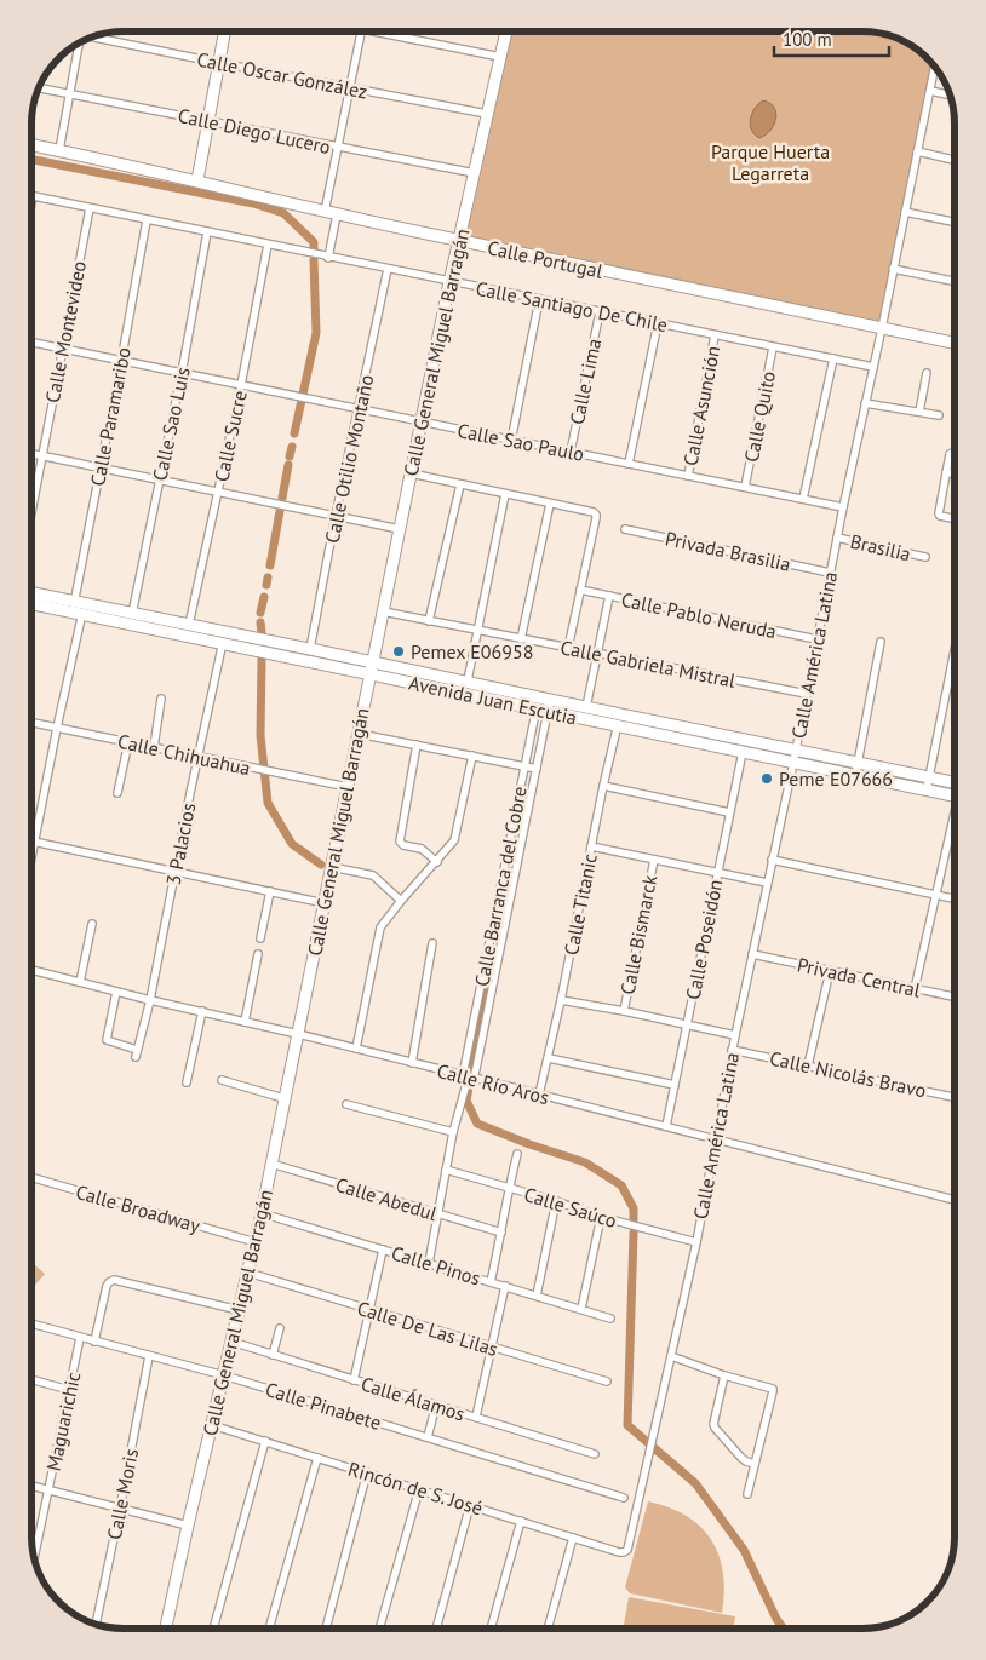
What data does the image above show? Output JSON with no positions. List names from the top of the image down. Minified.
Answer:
{"streets":{"main road":["Calle Portugal","Calle General Miguel Barragán","Avenida Juan Escutia"],"street":["Calle Oscar González","Calle Diego Lucero","Calle Santiago De Chile","Calle Montevideo","Calle Lima","Calle Asunción","Calle Paramaribo","Calle Quito","Calle Sao Luis","Calle Sucre","Calle Sao Paulo","Calle Otilio Montaño","Brasilia","Privada Brasilia","Calle Pablo Neruda","Calle América Latina","Calle Gabriela Mistral","Calle Chihuahua","3 Palacios","Calle Barranca del Cobre","Calle Titanic","Calle Bismarck","Calle Poseidón","Privada Central","Calle Nicolás Bravo","Calle Río Aros","Calle Abedul","Calle Saúco","Calle Broadway","Calle Pinos","Calle De Las Lilas","Calle Álamos","Calle Pinabete","Maguarichic","Rincón de S. José","Calle Moris"]},"crossings":[["Calle Oscar González","Calle General Miguel Barragán"],["Calle Diego Lucero","Calle General Miguel Barragán"],["Calle Portugal","Calle General Miguel Barragán"],["Calle Portugal","Calle América Latina"],["Calle Santiago De Chile","Calle Montevideo"],["Calle Santiago De Chile","Calle General Miguel Barragán"],["Calle Santiago De Chile","Calle Lima"],["Calle Santiago De Chile","Calle Asunción"],["Calle Santiago De Chile","Calle Paramaribo"],["Calle Santiago De Chile","Calle Quito"],["Calle Santiago De Chile","Calle Sao Luis"],["Calle Santiago De Chile","Calle Sucre"],["Calle Santiago De Chile","Calle Otilio Montaño"],["Calle Santiago De Chile","Calle América Latina"],["Calle Montevideo","Calle Sao Paulo"],["Calle General Miguel Barragán","Calle Sao Paulo"],["Calle General Miguel Barragán","Calle Gabriela Mistral"],["Calle General Miguel Barragán","Avenida Juan Escutia"],["Calle General Miguel Barragán","Calle Chihuahua"],["Calle General Miguel Barragán","Calle Río Aros"],["Calle General Miguel Barragán","Calle Abedul"],["Calle General Miguel Barragán","Calle Broadway"],["Calle General Miguel Barragán","Calle Pinos"],["Calle General Miguel Barragán","Calle De Las Lilas"],["Calle General Miguel Barragán","Calle Álamos"],["Calle General Miguel Barragán","Calle Pinabete"],["Calle General Miguel Barragán","Rincón de S. José"],["Calle Lima","Calle Sao Paulo"],["Calle Asunción","Calle Sao Paulo"],["Calle Paramaribo","Calle Sao Paulo"],["Calle Paramaribo","Avenida Juan Escutia"],["Calle Paramaribo","Calle Chihuahua"],["Calle Quito","Calle Sao Paulo"],["Calle Sao Luis","Calle Sao Paulo"],["Calle Sao Luis","Avenida Juan Escutia"],["Calle Sucre","Calle Sao Paulo"],["Calle Sucre","Avenida Juan Escutia"],["Calle Sao Paulo","Calle Otilio Montaño"],["Calle Sao Paulo","Calle América Latina"],["Calle Otilio Montaño","Avenida Juan Escutia"],["Brasilia","Calle América Latina"],["Privada Brasilia","Calle América Latina"],["Calle Pablo Neruda","Calle América Latina"],["Calle América Latina","Calle Gabriela Mistral"],["Calle América Latina","Avenida Juan Escutia"],["Calle América Latina","Privada Central"],["Calle América Latina","Calle Nicolás Bravo"],["Calle América Latina","Calle Río Aros"],["Calle América Latina","Calle Saúco"],["Calle América Latina","Rincón de S. José"],["Avenida Juan Escutia","3 Palacios"],["Avenida Juan Escutia","Calle Barranca del Cobre"],["Avenida Juan Escutia","Calle Titanic"],["Avenida Juan Escutia","Calle Poseidón"],["Calle Chihuahua","3 Palacios"],["3 Palacios","Calle Río Aros"],["Calle Barranca del Cobre","Calle Río Aros"],["Calle Titanic","Calle Río Aros"],["Calle Poseidón","Calle Río Aros"],["Calle Pinabete","Maguarichic"],["Calle Pinabete","Calle Moris"]],"parks":["Parque Huerta Legarreta"],"places":["Pemex E06958","Peme E07666"],"scale_bar":"100 m"}
